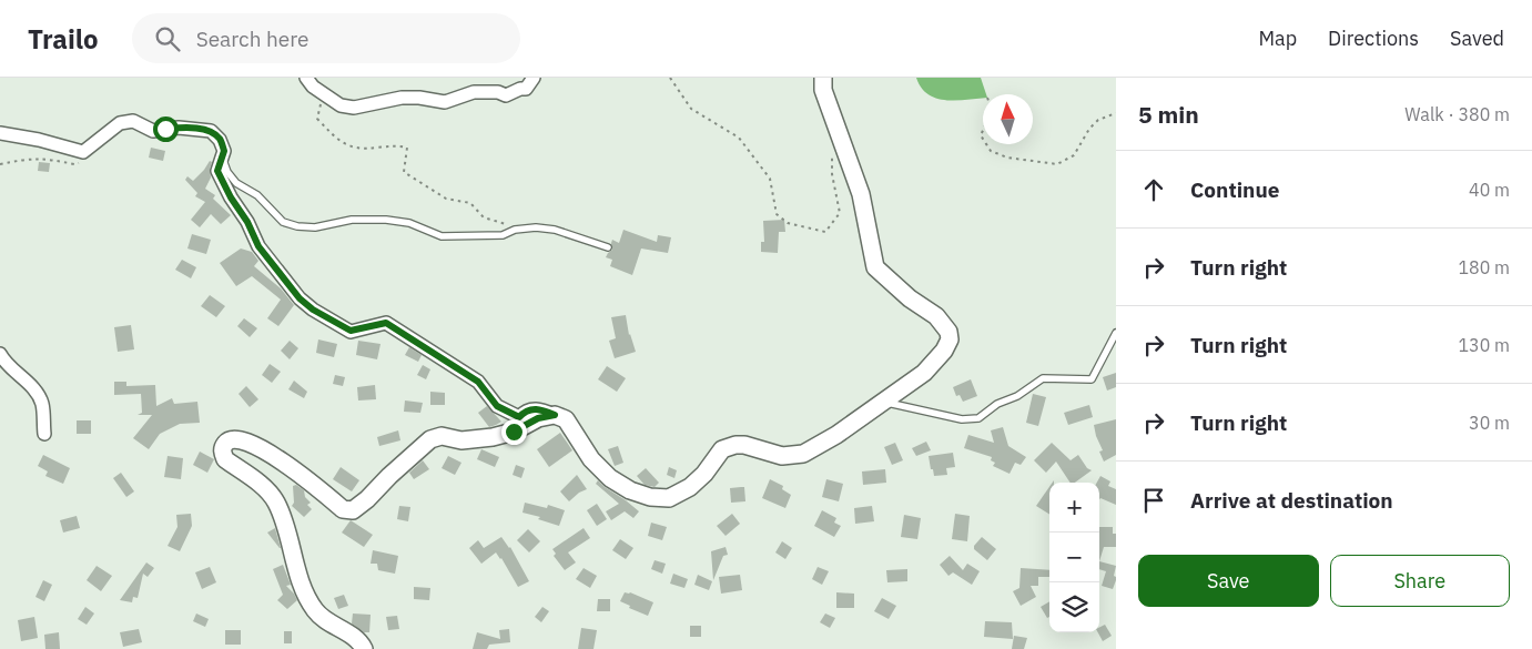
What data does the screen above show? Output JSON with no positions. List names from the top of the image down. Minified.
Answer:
{"north":"top","page":{"header":"Trailo","search":"Search here","nav":["Map","Directions","Saved"],"heading":["5 min","Walk · 380 m"],"list":[["Continue","40 m"],["Turn right","180 m"],["Turn right","130 m"],["Turn right","30 m"],"Arrive at destination"],"map_buttons":["+","−"],"buttons":["Save","Share"]}}
